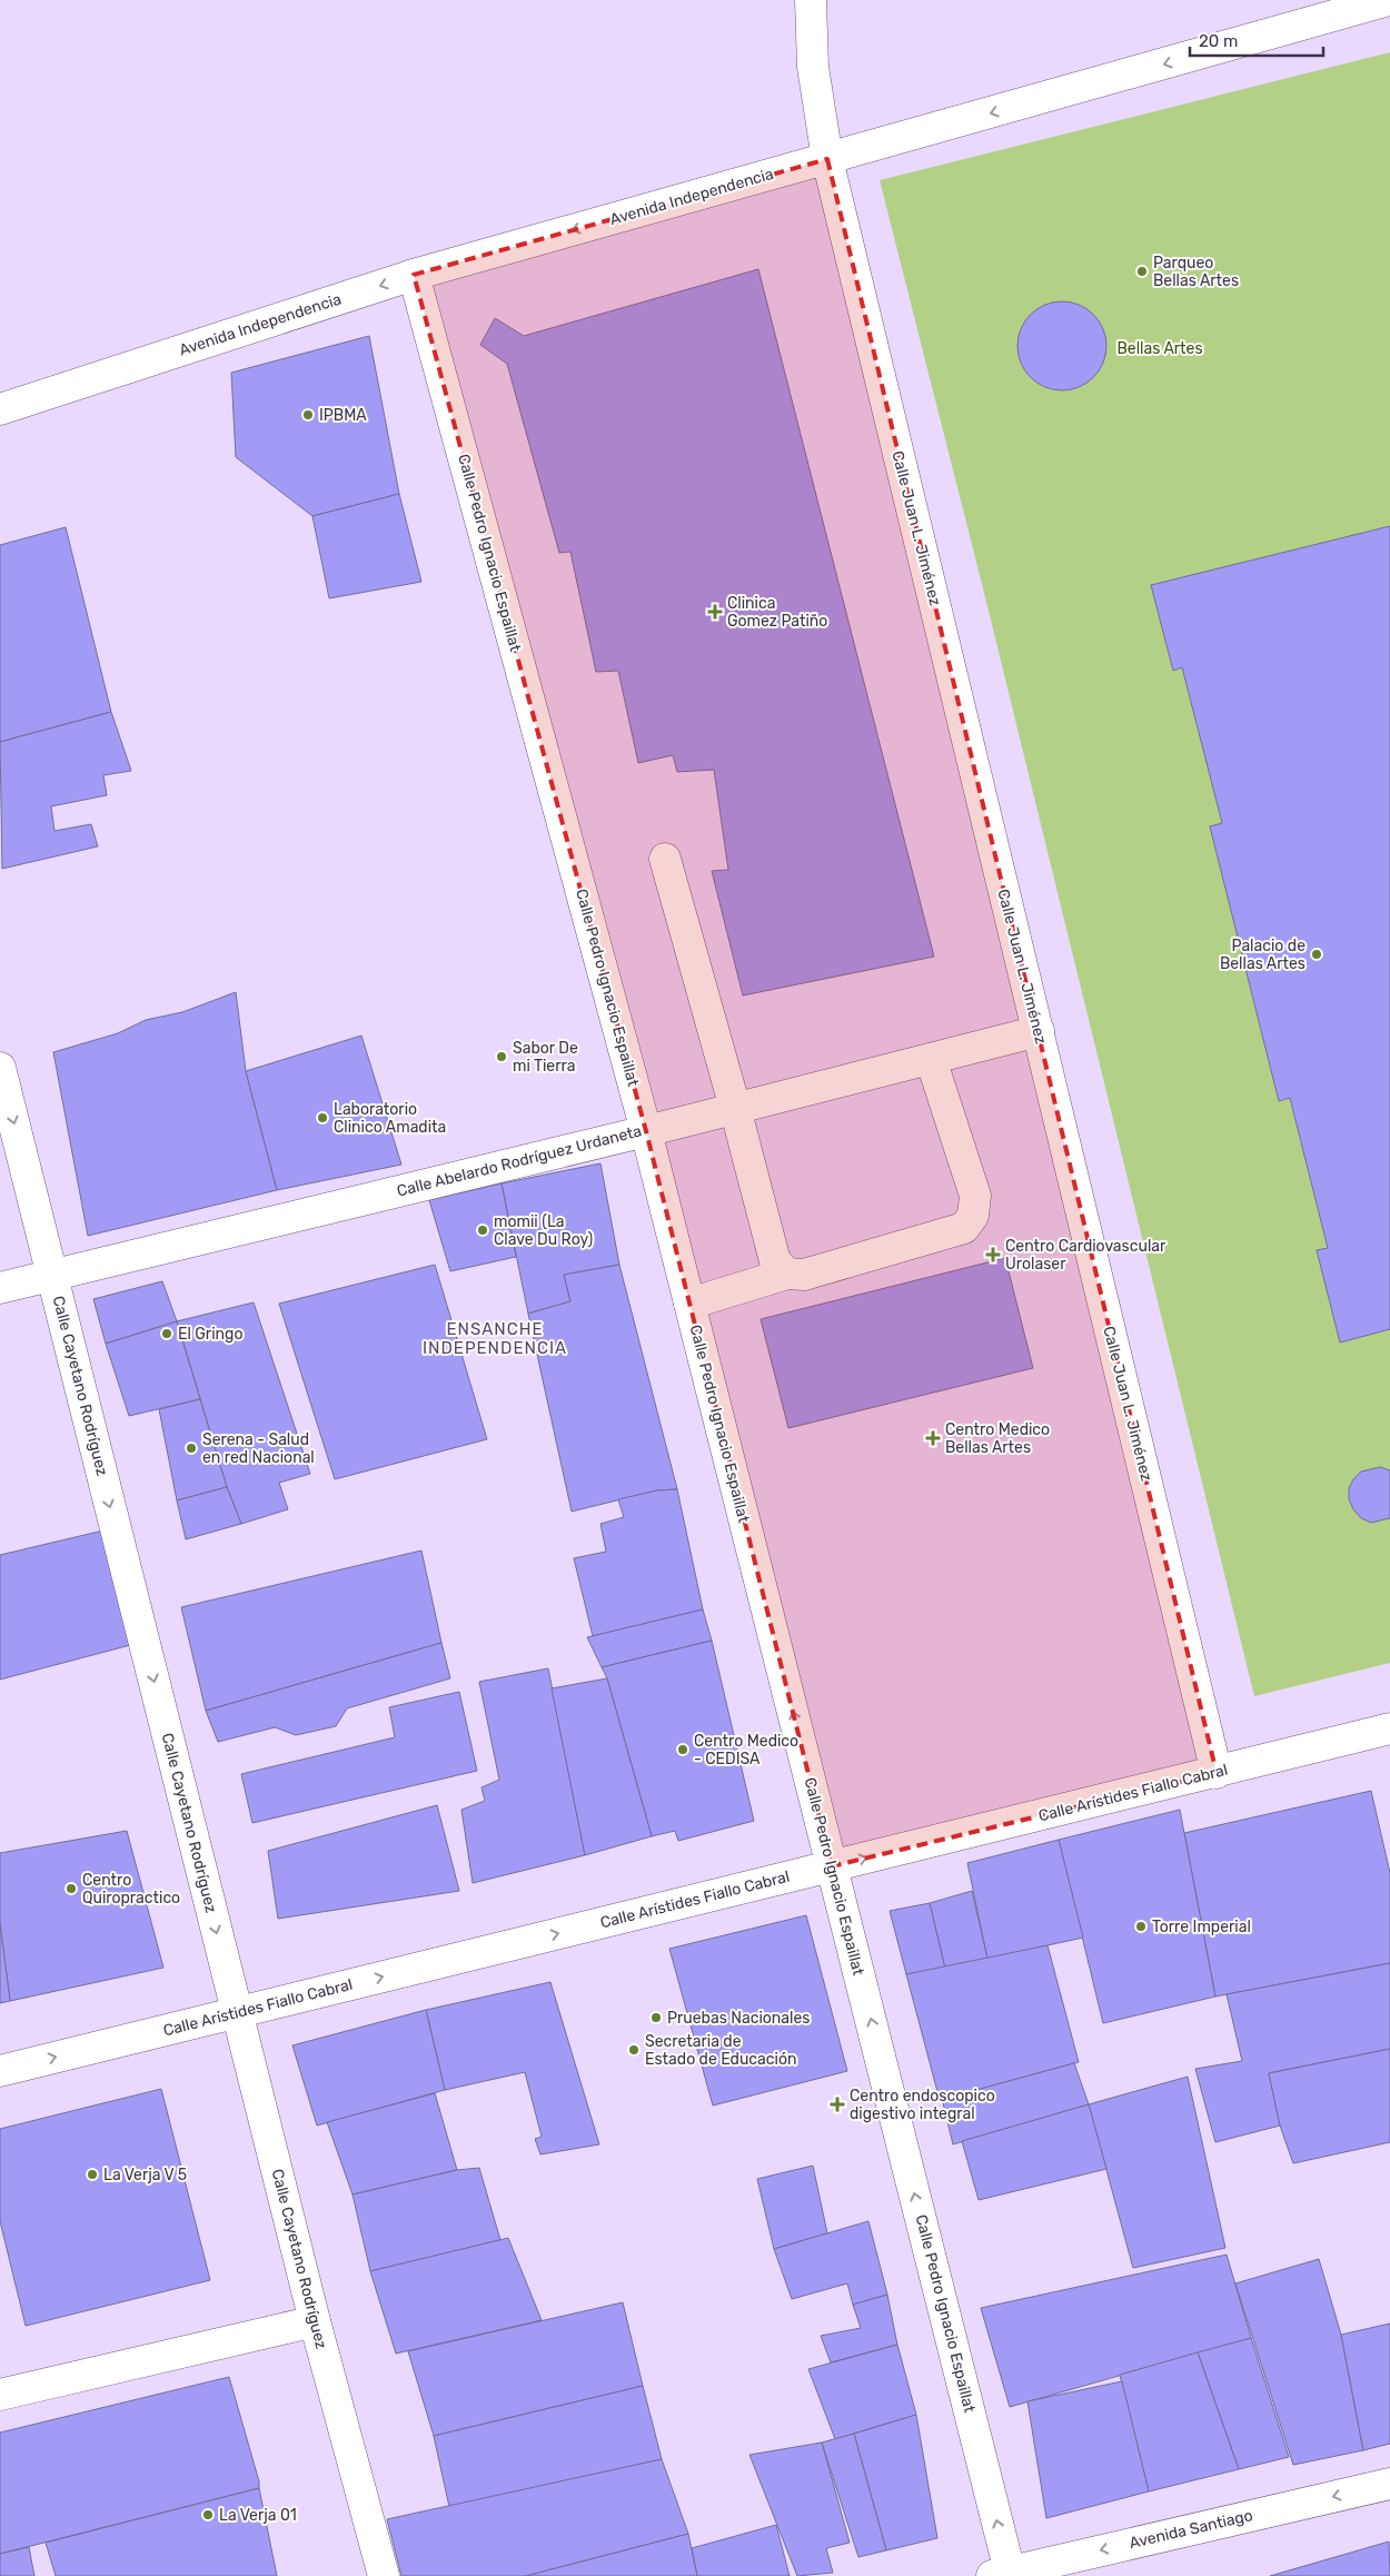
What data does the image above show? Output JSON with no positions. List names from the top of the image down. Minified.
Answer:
{"streets":{"street":["Avenida Independencia","Calle Juan L. Jiménez","Calle Pedro Ignacio Espaillat","Calle Abelardo Rodríguez Urdaneta","Calle Cayetano Rodríguez","Calle Arístides Fiallo Cabral","Avenida Santiago"]},"crossings":[["Avenida Independencia","Calle Juan L. Jiménez"],["Avenida Independencia","Calle Pedro Ignacio Espaillat"],["Calle Juan L. Jiménez","Calle Abelardo Rodríguez Urdaneta"],["Calle Juan L. Jiménez","Calle Arístides Fiallo Cabral"],["Calle Pedro Ignacio Espaillat","Calle Abelardo Rodríguez Urdaneta"],["Calle Pedro Ignacio Espaillat","Calle Arístides Fiallo Cabral"],["Calle Pedro Ignacio Espaillat","Avenida Santiago"],["Calle Abelardo Rodríguez Urdaneta","Calle Cayetano Rodríguez"],["Calle Cayetano Rodríguez","Calle Arístides Fiallo Cabral"]],"one_way":["Avenida Independencia","Calle Pedro Ignacio Espaillat","Calle Cayetano Rodríguez","Calle Arístides Fiallo Cabral","Avenida Santiago"],"districts":["ENSANCHE INDEPENDENCIA"],"parks":["Bellas Artes"],"places":{"other":["Parqueo Bellas Artes","IPBMA","Palacio de Bellas Artes","Sabor De mi Tierra","Laboratorio Clinico Amadita","momii (La Clave Du Roy)","El Gringo","Serena - Salud en red Nacional","Centro Medico - CEDISA","Centro Quiropractico","Torre Imperial","Pruebas Nacionales","Secretaria de Estado de Educación","La Verja V 5","La Verja 01"],"health":["Clinica Gomez Patiño","Centro Cardiovascular Urolaser","Centro Medico Bellas Artes","Centro endoscopico digestivo integral"]},"scale_bar":"20 m"}
